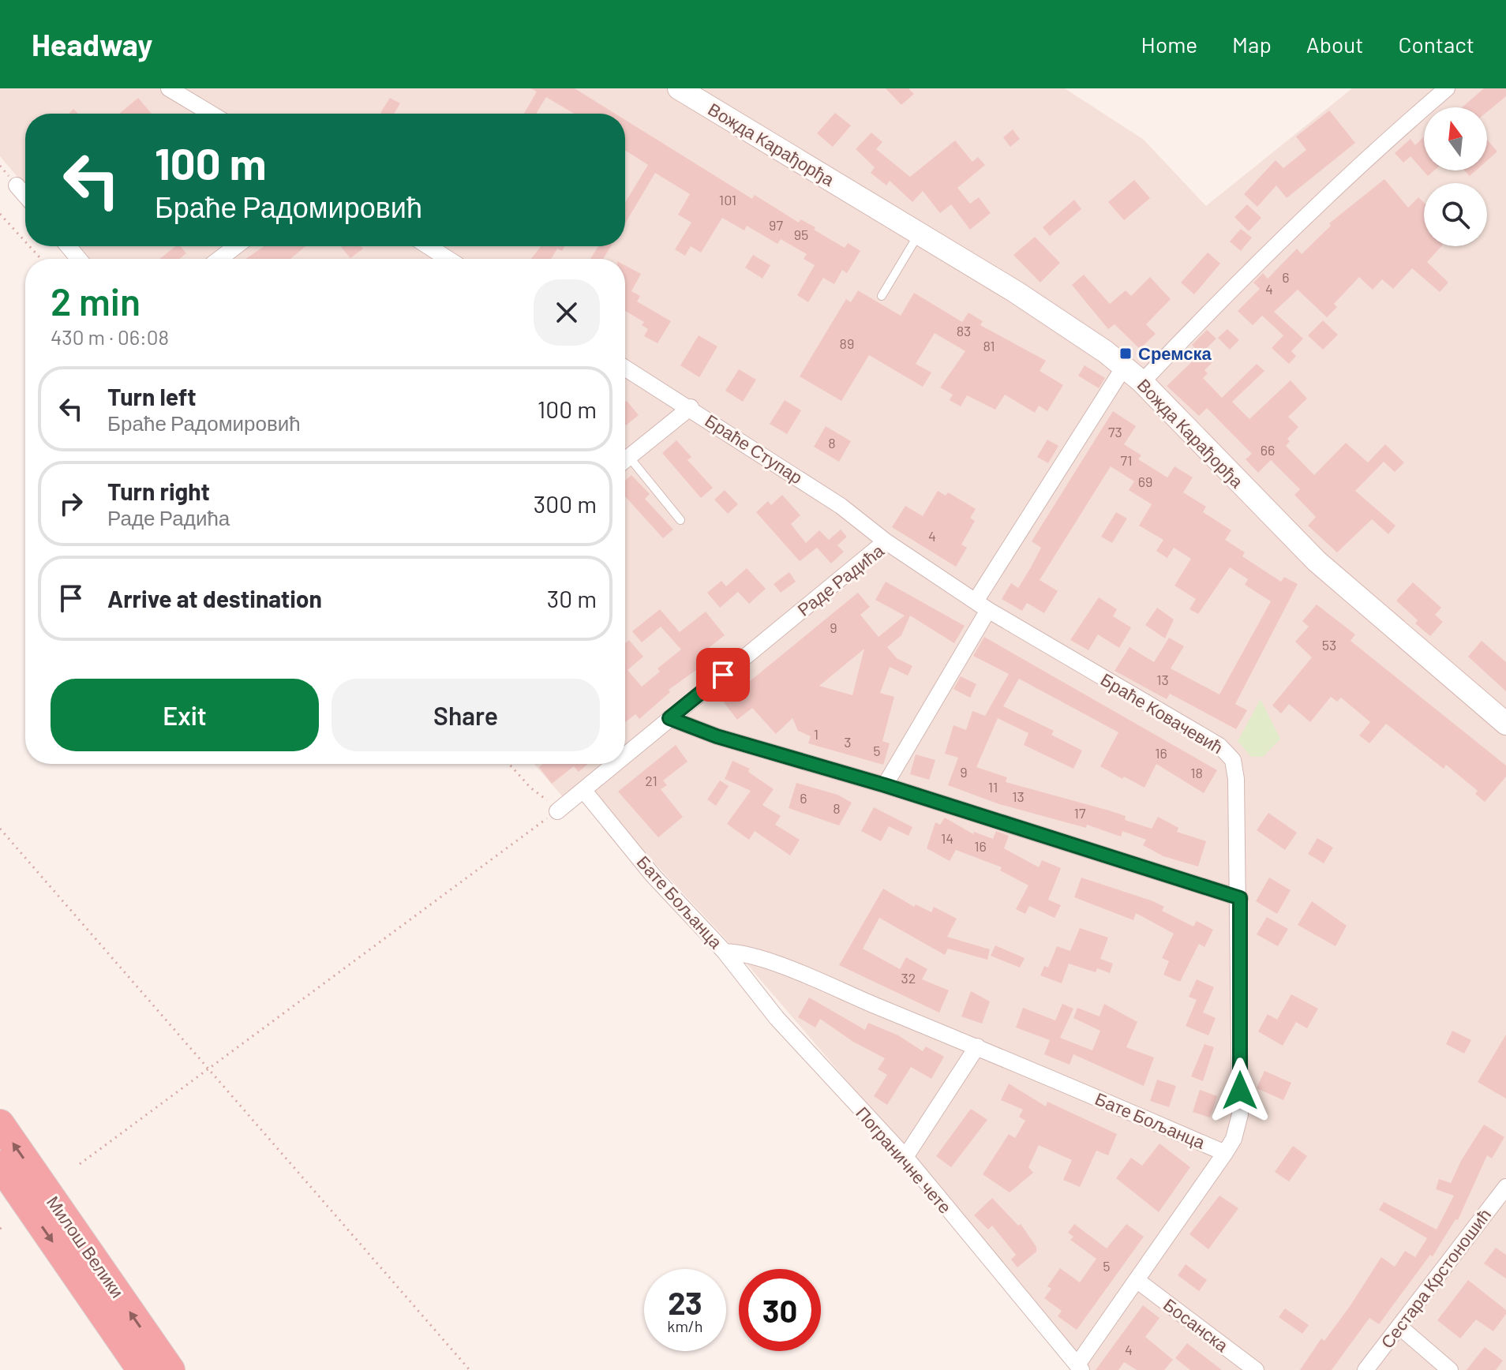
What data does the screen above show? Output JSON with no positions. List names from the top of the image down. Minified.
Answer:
{"streets":{"highway":["Милош Велики"],"main road":["Вожда Карађорђа"],"street":["Браће Ступар","Раде Радића","Браће Ковачевић","Бате Бољанца","Пограничне чете","Сестара Крстоношић","Босанска"]},"crossings":[["Браће Ступар","Раде Радића"],["Раде Радића","Браће Ковачевић"],["Раде Радића","Бате Бољанца"],["Браће Ковачевић","Бате Бољанца"],["Бате Бољанца","Пограничне чете"],["Бате Бољанца","Босанска"]],"places":{"transit":["Сремска"]},"house_numbers":["101","97","95","6","4","83","89","81","73","8","66","71","69","4","9","53","13","1","3","5","16","9","18","21","11","13","6","8","17","14","16","32","5","4"],"north":"top","page":{"header":"Headway","nav":["Home","Map","About","Contact"],"turn":["100 m","Браће Радомировић"],"heading":["2 min","430 m · 06:08"],"list":[{"name":"Turn left","note":"Браће Радомировић","value":"100 m"},{"name":"Turn right","note":"Раде Радића","value":"300 m"},{"name":"Arrive at destination","value":"30 m"}],"buttons":["Exit","Share"],"speed":"23 km/h","limit":"30"}}
